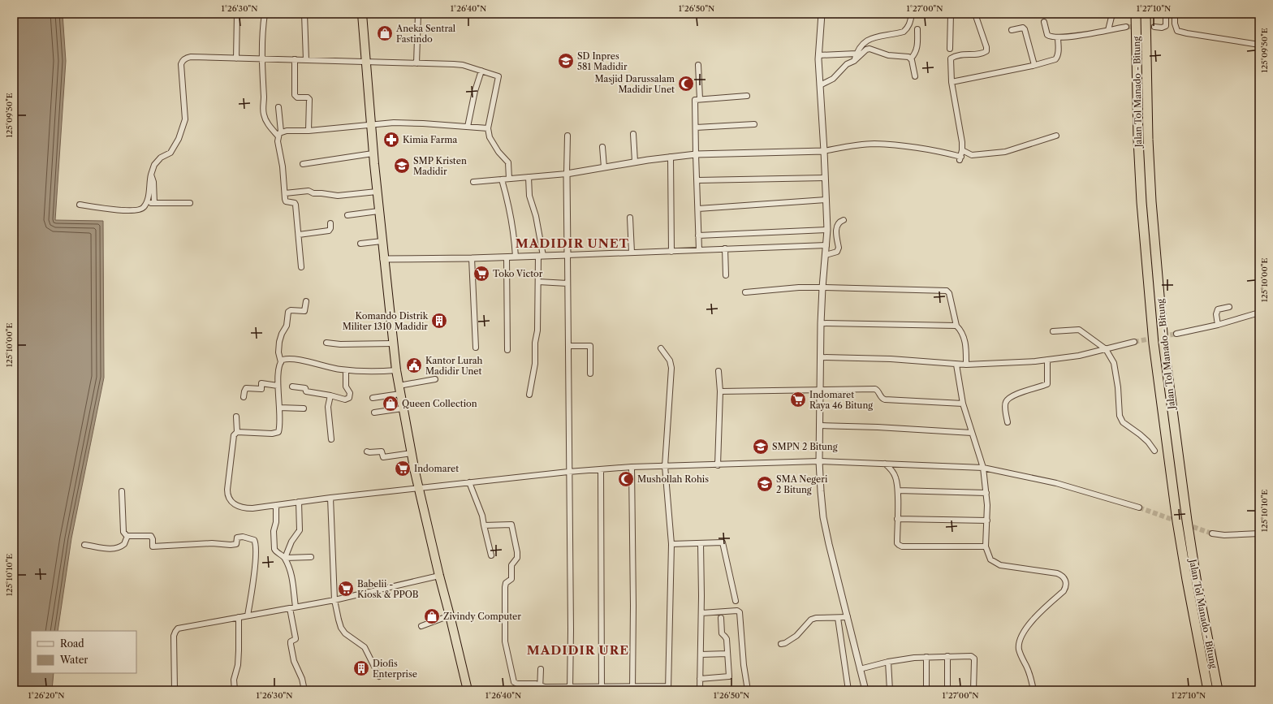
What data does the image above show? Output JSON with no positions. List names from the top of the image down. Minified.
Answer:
{"streets":{"highway":["Jalan Tol Manado - Bitung"]},"districts":["MADIDIR UNET","MADIDIR URE"],"places":{"shop":["Aneka Sentral Fastindo","Queen Collection","Zivindy Computer"],"school or university":["SD Inpres 581 Madidir","SMP Kristen Madidir","SMPN 2 Bitung","SMA Negeri 2 Bitung"],"mosque":["Masjid Darussalam Madidir Unet","Mushollah Rohis"],"pharmacy":["Kimia Farma"],"supermarket":["Toko Victor","Indomaret Raya 46 Bitung","Indomaret","Babelii - Kiosk & PPOB"],"building":["Komando Distrik Militer 1310 Madidir","Diofis Enterprise"],"public building":["Kantor Lurah Madidir Unet"]},"legend":["Road","Water"],"coordinates":["1°26'30\"N","1°26'40\"N","1°26'50\"N","1°27'00\"N","1°27'10\"N","125°09'50\"E","125°10'00\"E","125°10'10\"E","1°26'20\"N"]}
